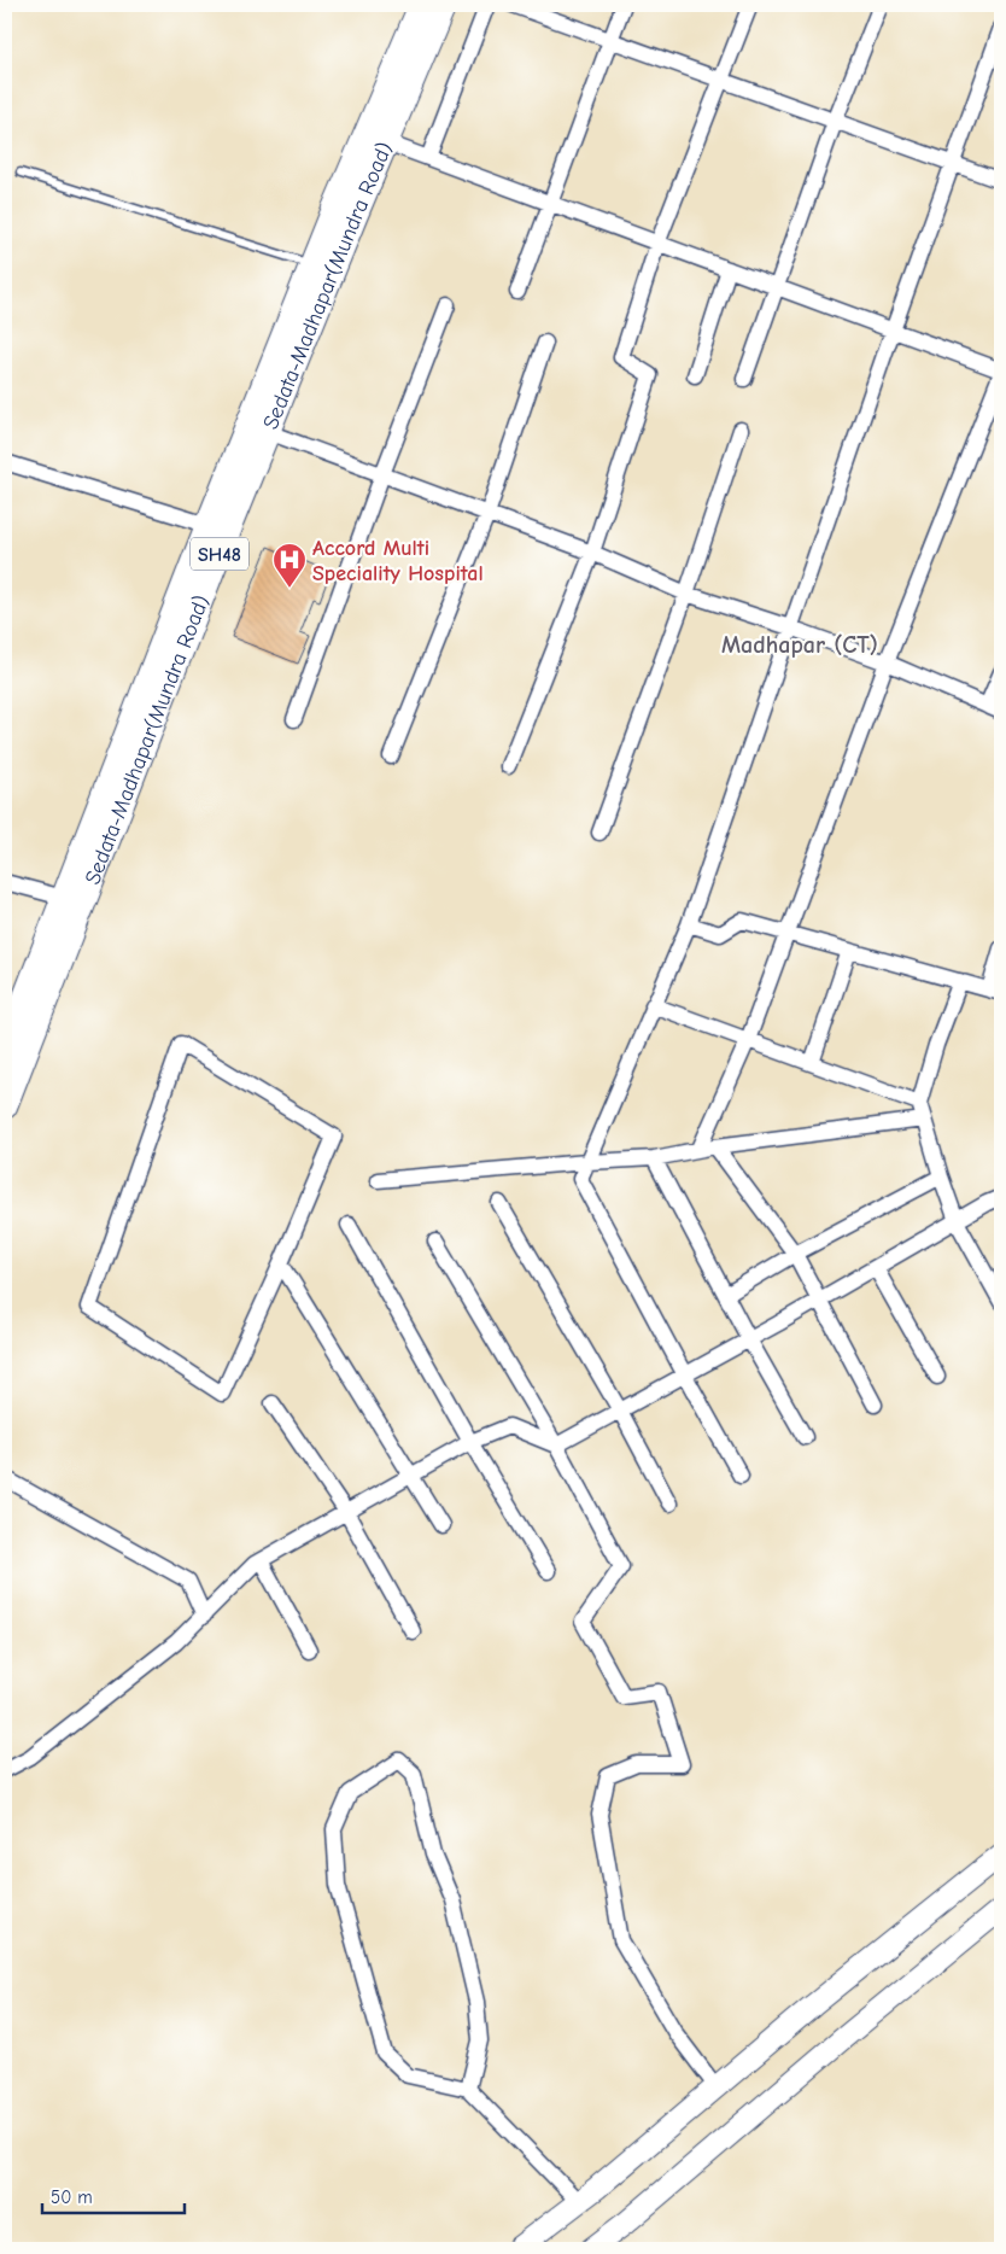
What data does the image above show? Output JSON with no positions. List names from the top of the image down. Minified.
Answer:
{"streets":{"main road":["Sedata-Madhapar(Mundra Road)","SH48"]},"districts":["Madhapar (CT)"],"places":{"hospital":["Accord Multi Speciality Hospital"]},"scale_bar":"50 m"}
